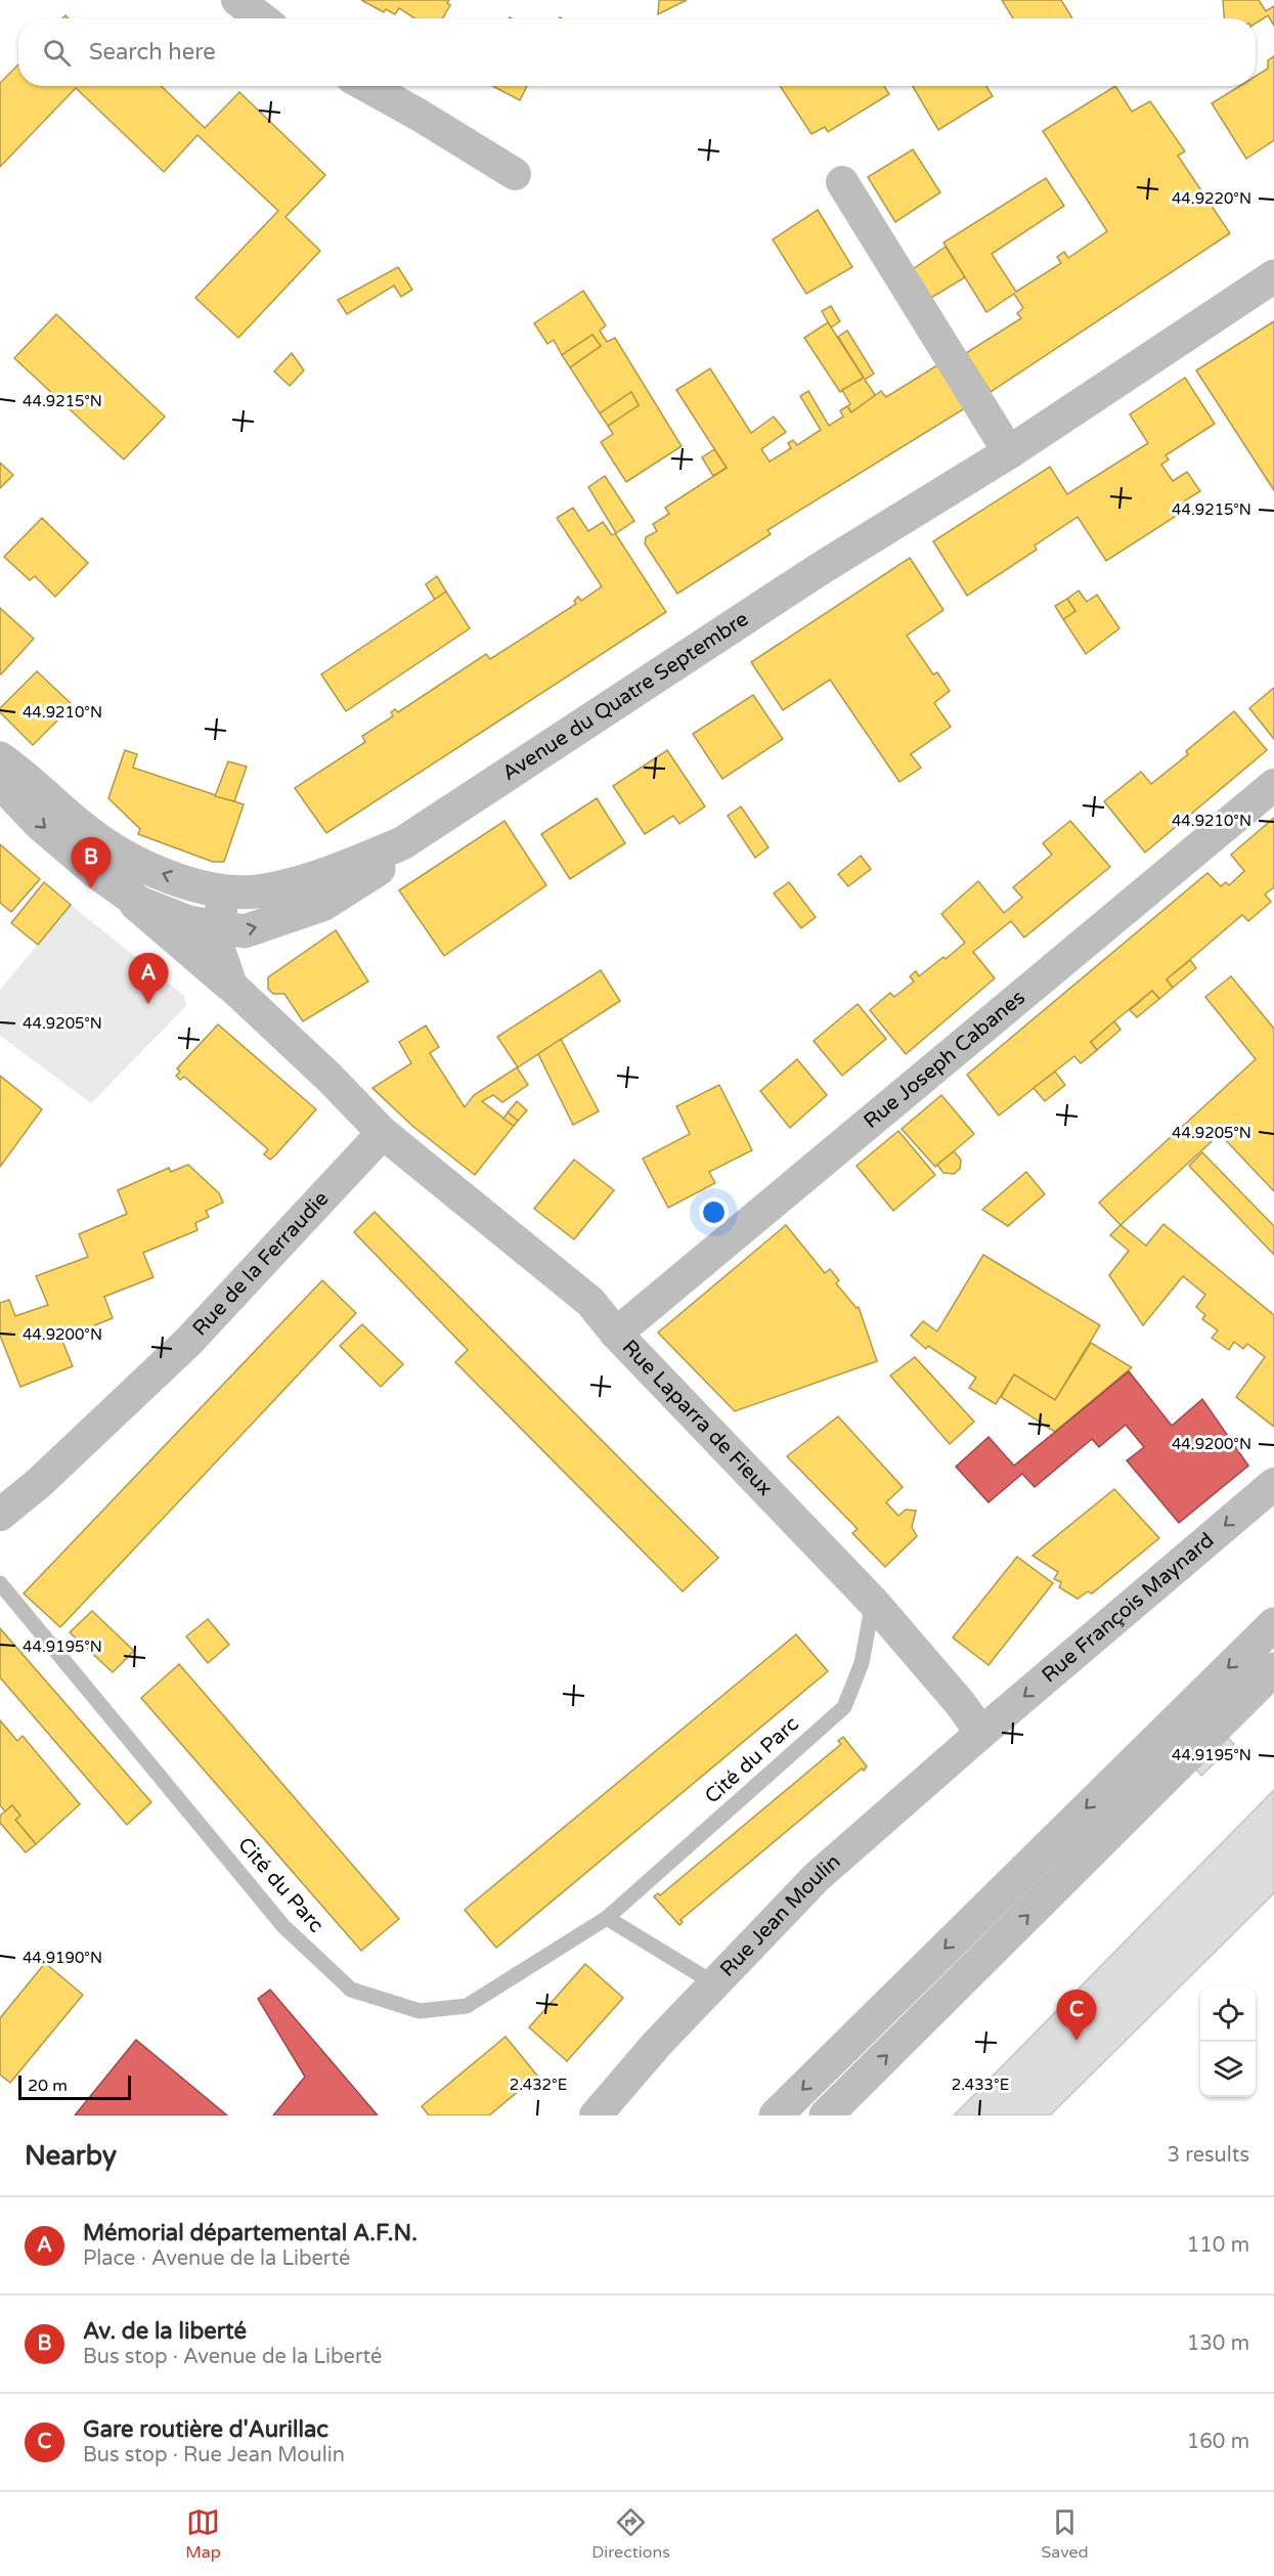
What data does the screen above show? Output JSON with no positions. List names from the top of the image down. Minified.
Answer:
{"streets":{"street":["Avenue du Quatre Septembre","Rue Joseph Cabanes","Rue de la Ferraudie","Rue Laparra de Fieux","Rue François Maynard","Rue Jean Moulin"],"lane":["Cité du Parc"]},"crossings":[["Rue Joseph Cabanes","Rue Laparra de Fieux"],["Rue de la Ferraudie","Rue Laparra de Fieux"],["Rue Laparra de Fieux","Rue François Maynard"],["Rue Laparra de Fieux","Cité du Parc"],["Rue Laparra de Fieux","Rue Jean Moulin"],["Rue François Maynard","Rue Jean Moulin"]],"scale_bar":"20 m","page":{"search":"Search here","pins":["B","A","C"],"scale":"20 m","heading":["Nearby","3 results"],"list":[{"mark":"A","name":"Mémorial départemental A.F.N.","note":"Place · Avenue de la Liberté","value":"110 m"},{"mark":"B","name":"Av. de la liberté","note":"Bus stop · Avenue de la Liberté","value":"130 m"},{"mark":"C","name":"Gare routière d'Aurillac","note":"Bus stop · Rue Jean Moulin","value":"160 m"}],"nav":["Map","Directions","Saved"]},"coordinates":["44.9220°N","44.9215°N","44.9210°N","44.9205°N","44.9200°N","44.9195°N","44.9190°N","2.432°E","2.433°E"]}
